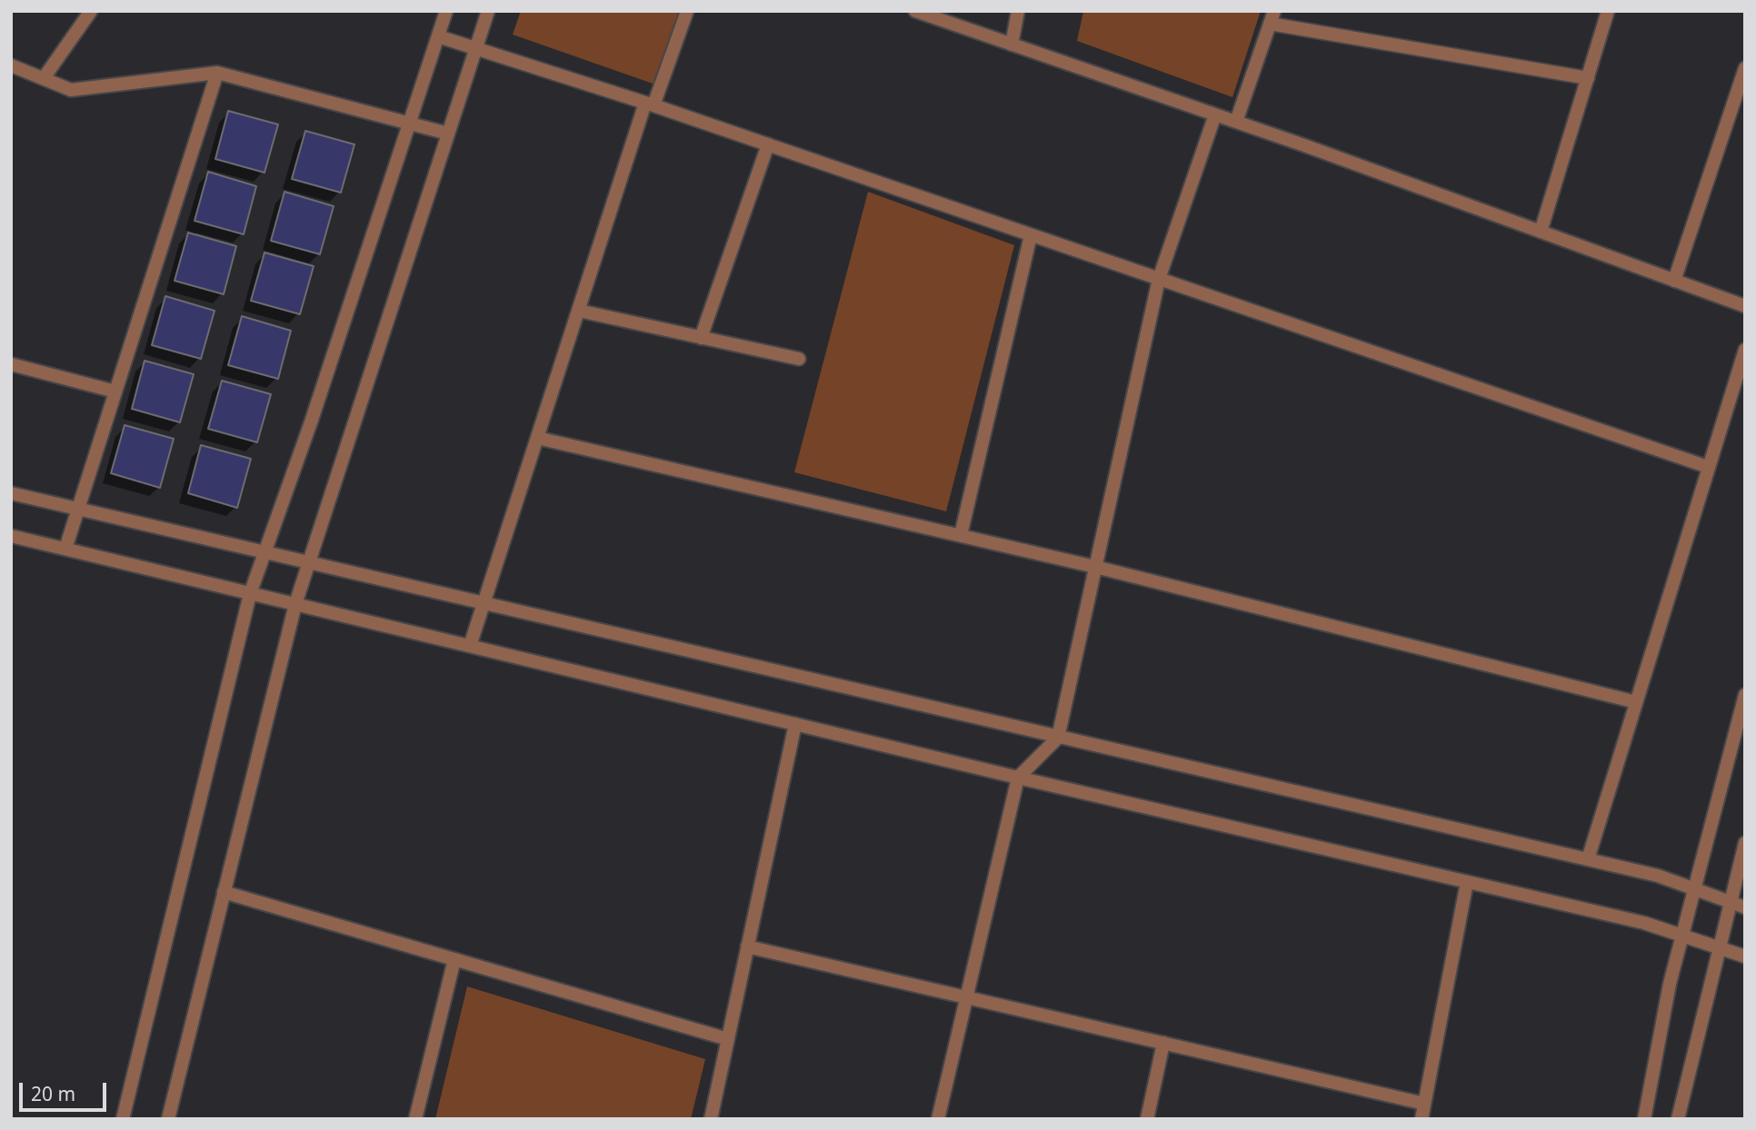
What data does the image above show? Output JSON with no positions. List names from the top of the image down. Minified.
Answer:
{"scale_bar":"20 m"}
